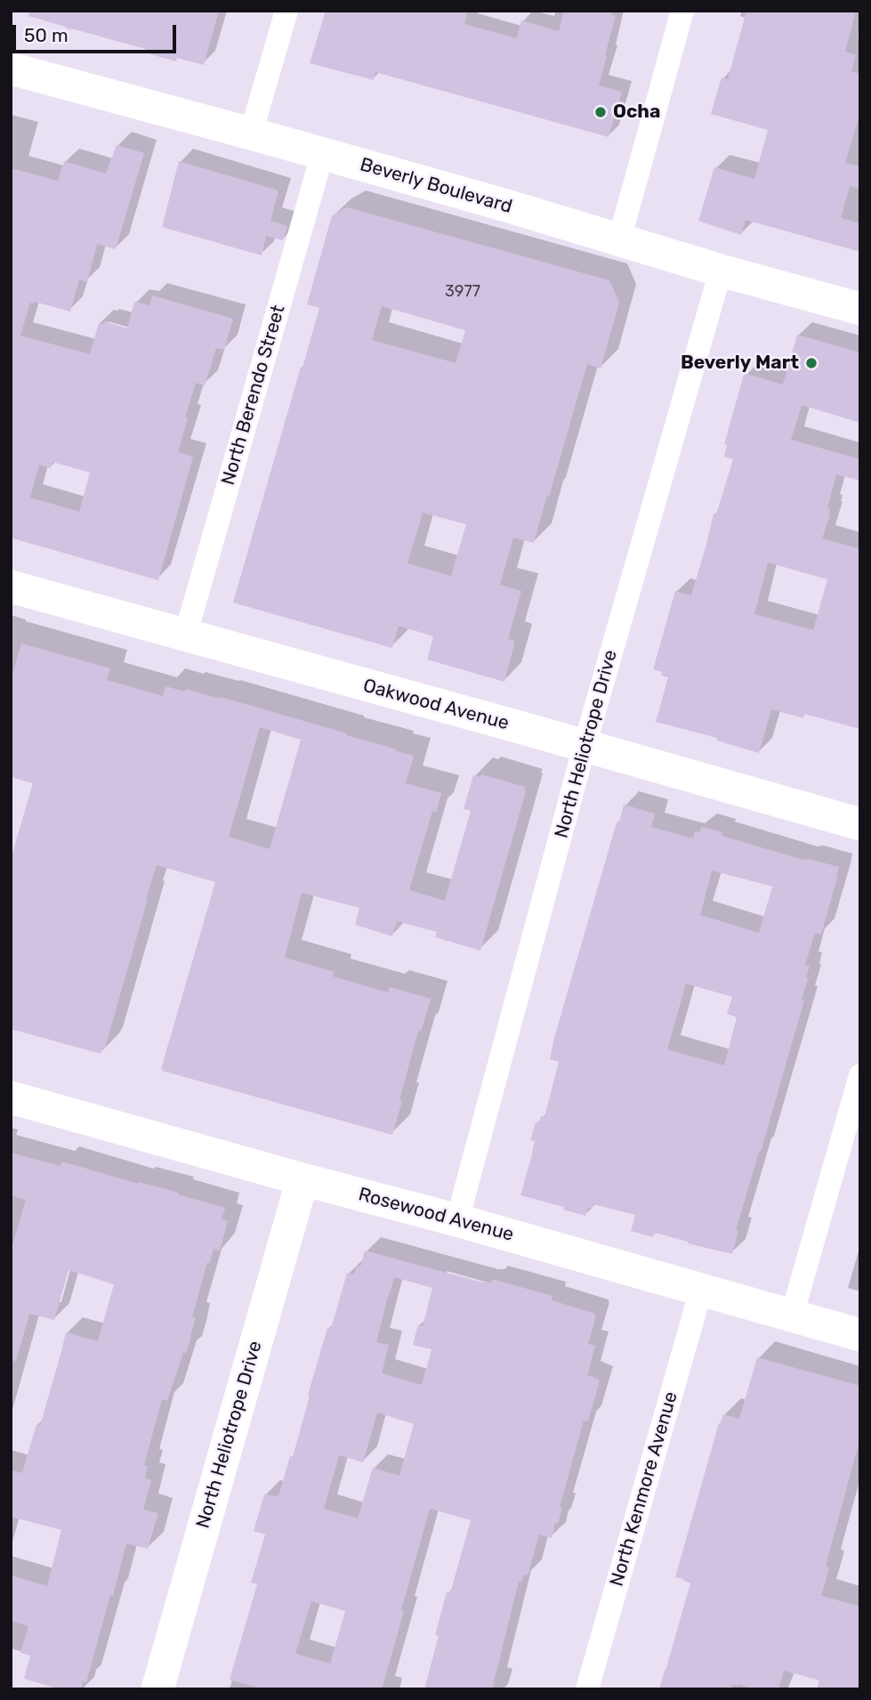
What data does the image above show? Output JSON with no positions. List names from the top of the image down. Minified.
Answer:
{"streets":{"street":["Beverly Boulevard","North Berendo Street","Oakwood Avenue","North Heliotrope Drive","Rosewood Avenue","North Kenmore Avenue"]},"crossings":[["Beverly Boulevard","North Berendo Street"],["Beverly Boulevard","North Heliotrope Drive"],["North Berendo Street","Oakwood Avenue"],["Oakwood Avenue","North Heliotrope Drive"],["North Heliotrope Drive","Rosewood Avenue"],["Rosewood Avenue","North Kenmore Avenue"]],"places":["Ocha","Beverly Mart"],"house_numbers":["3977"],"scale_bar":"50 m"}
